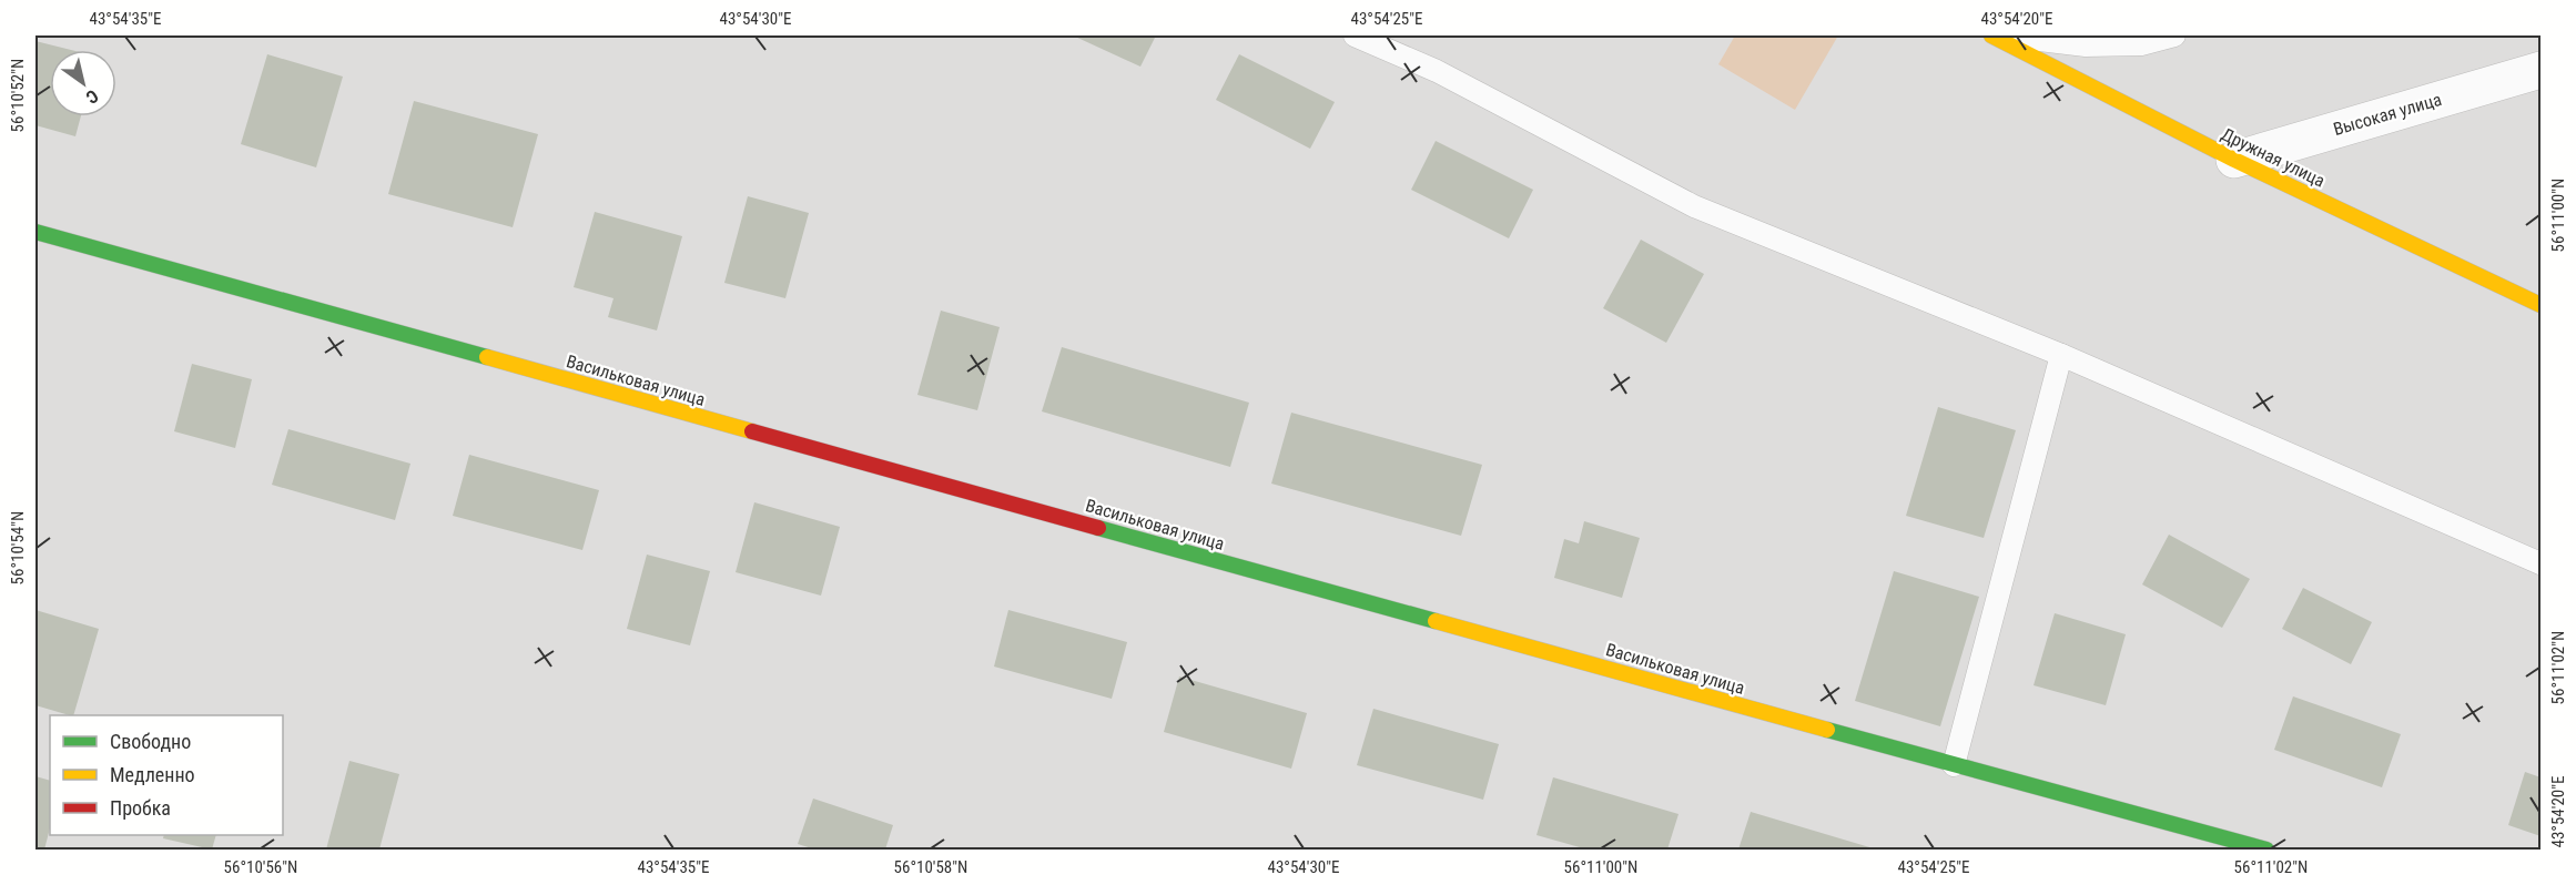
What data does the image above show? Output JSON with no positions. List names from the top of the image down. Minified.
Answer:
{"streets":{"street":["Высокая улица","Дружная улица","Васильковая улица"]},"crossings":[["Высокая улица","Дружная улица"]],"legend":["Свободно","Медленно","Пробка"],"north":"bottom right","coordinates":["43°54'35\"E","43°54'30\"E","43°54'25\"E","43°54'20\"E","56°10'52\"N","56°11'00\"N","56°10'54\"N","56°11'02\"N","56°10'56\"N","56°10'58\"N"]}
